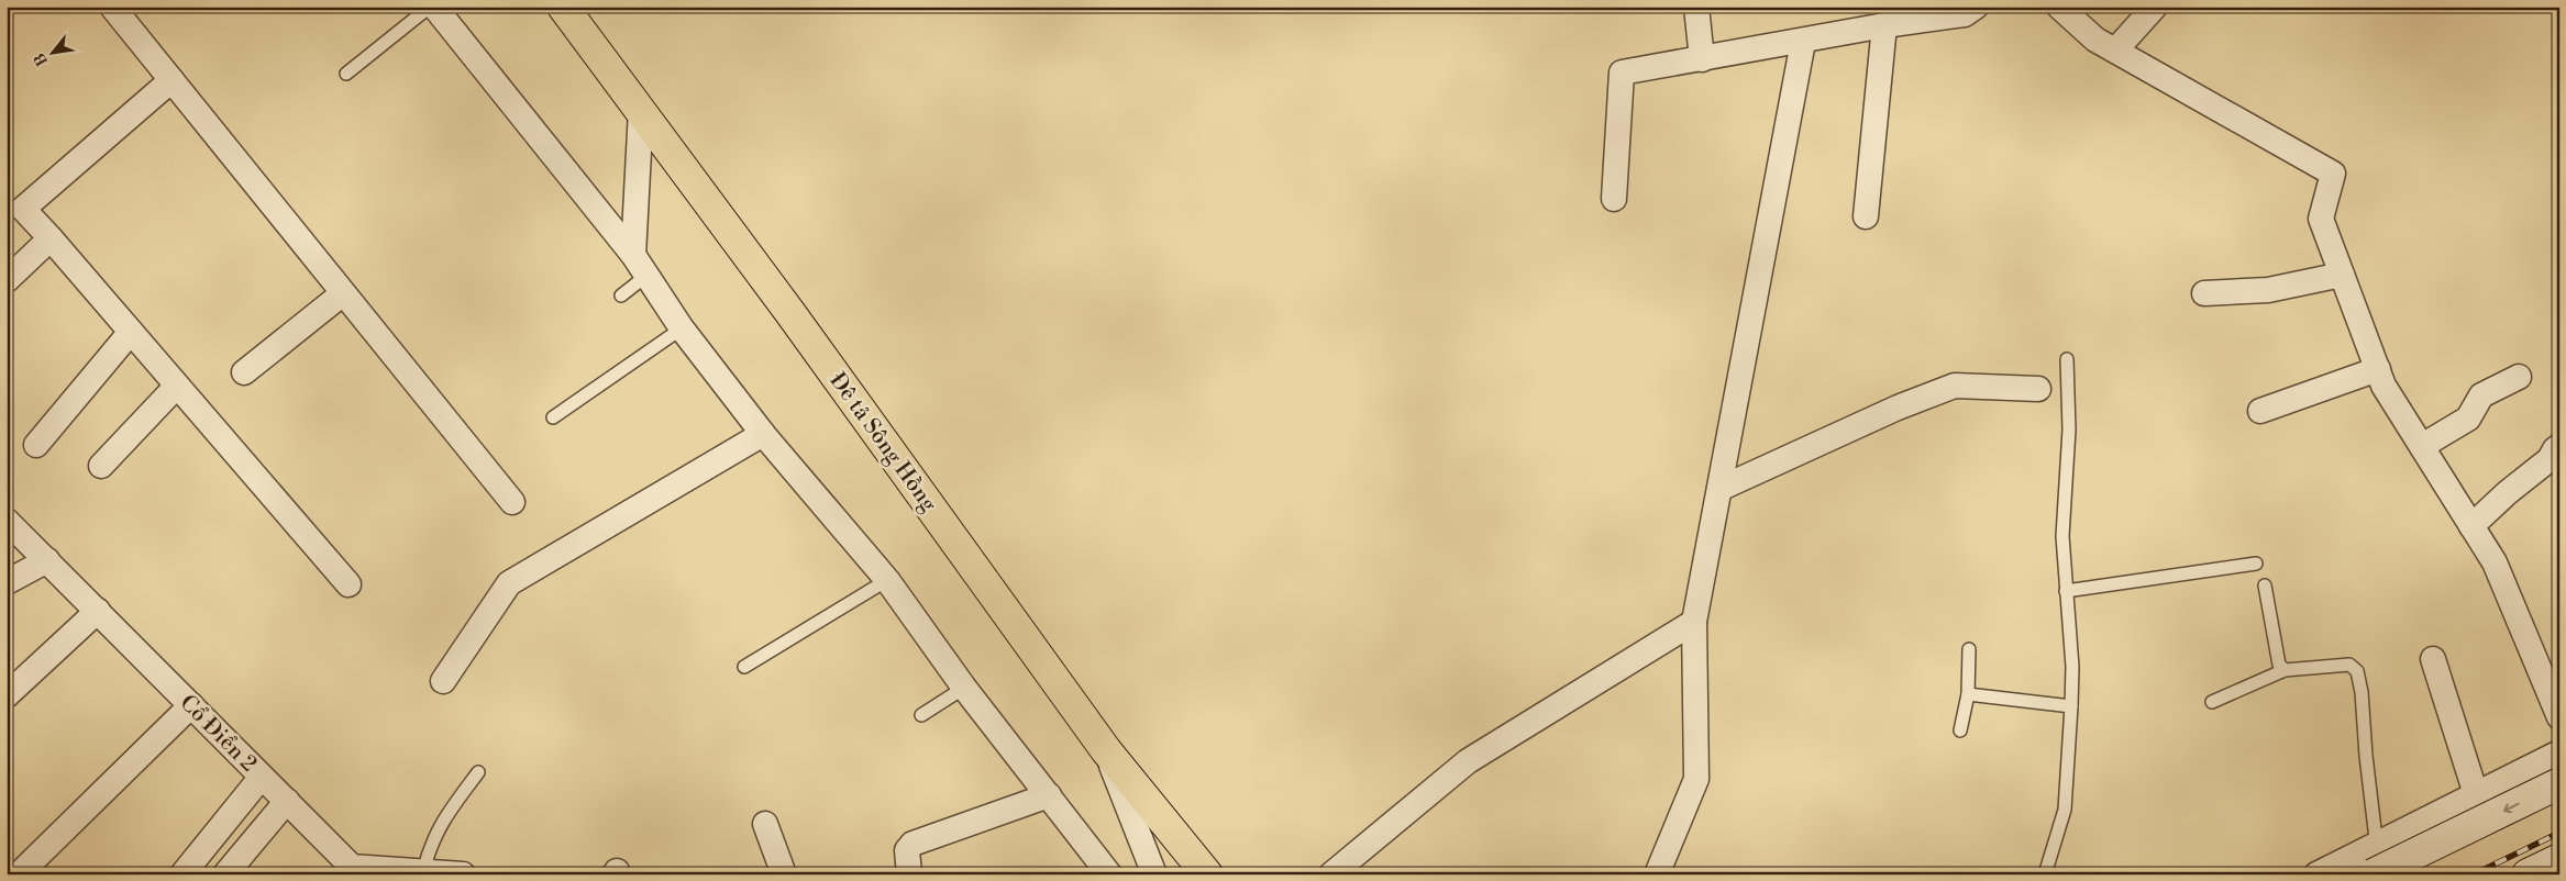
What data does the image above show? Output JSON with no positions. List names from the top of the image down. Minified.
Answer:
{"streets":{"main road":["Đê tả Sông Hồng"],"street":["Cổ Điển 2"]},"north":"bottom left"}
